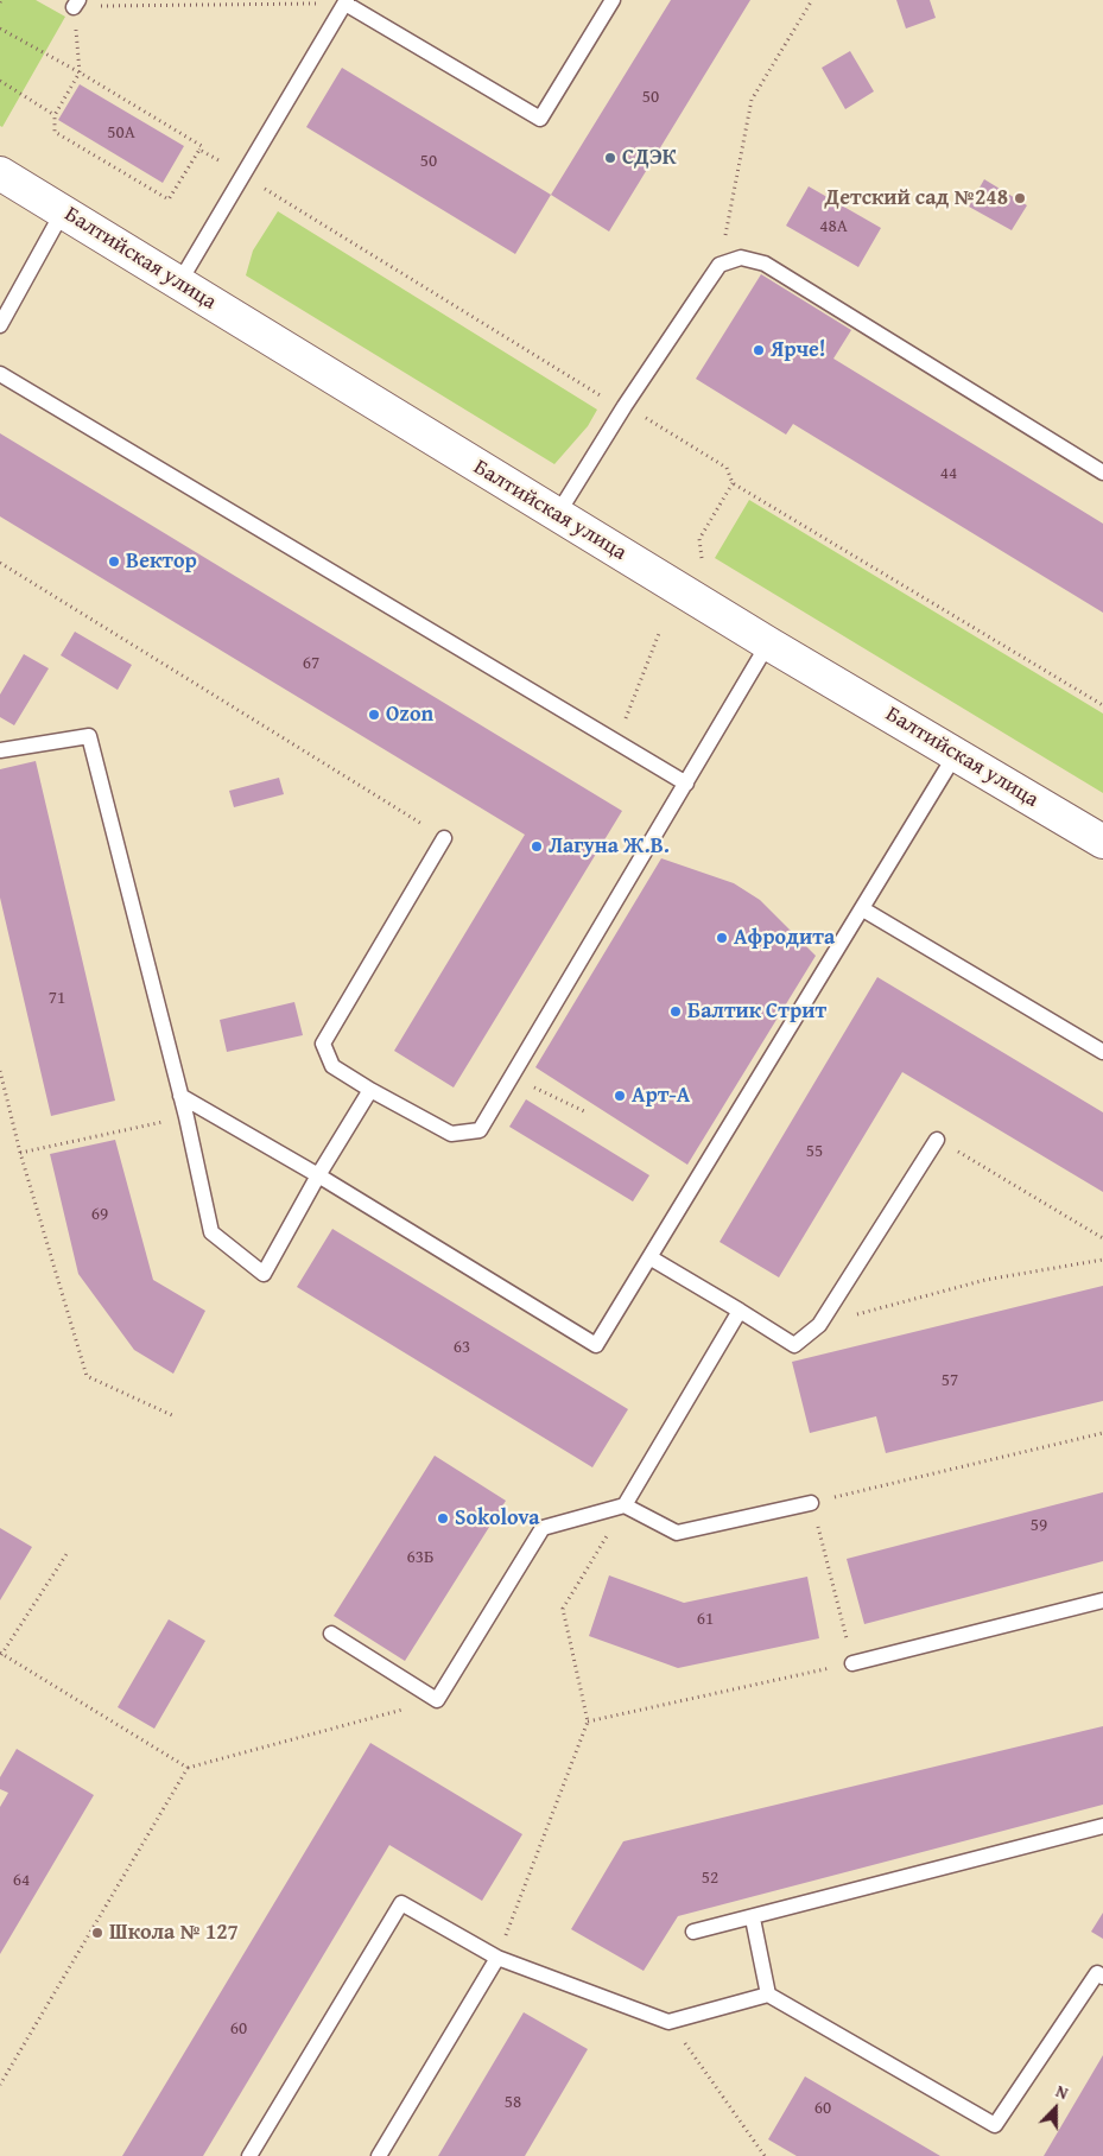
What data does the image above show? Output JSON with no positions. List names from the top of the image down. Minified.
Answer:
{"streets":{"main road":["Балтийская улица"]},"places":["СДЭК","Детский сад №248","Ярче!","Вектор","Ozon","Лагуна Ж.В.","Афродита","Балтик Стрит","Арт-А","Sokolova","Школа № 127"],"house_numbers":["50","50А","50","48А","44","67","71","55","69","63","57","59","63Б","61","52","64","60","58","60"],"north":"top"}
